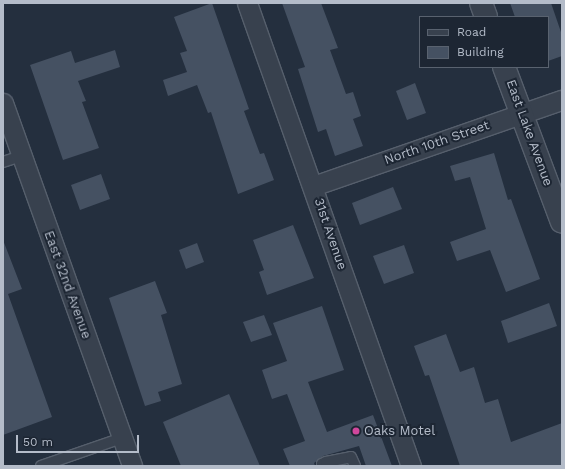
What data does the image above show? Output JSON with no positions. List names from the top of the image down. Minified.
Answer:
{"streets":{"street":["East Lake Avenue","North 10th Street","31st Avenue","East 32nd Avenue"]},"crossings":[["East Lake Avenue","North 10th Street"],["North 10th Street","31st Avenue"]],"places":["Oaks Motel"],"legend":["Road","Building"],"scale_bar":"50 m"}
